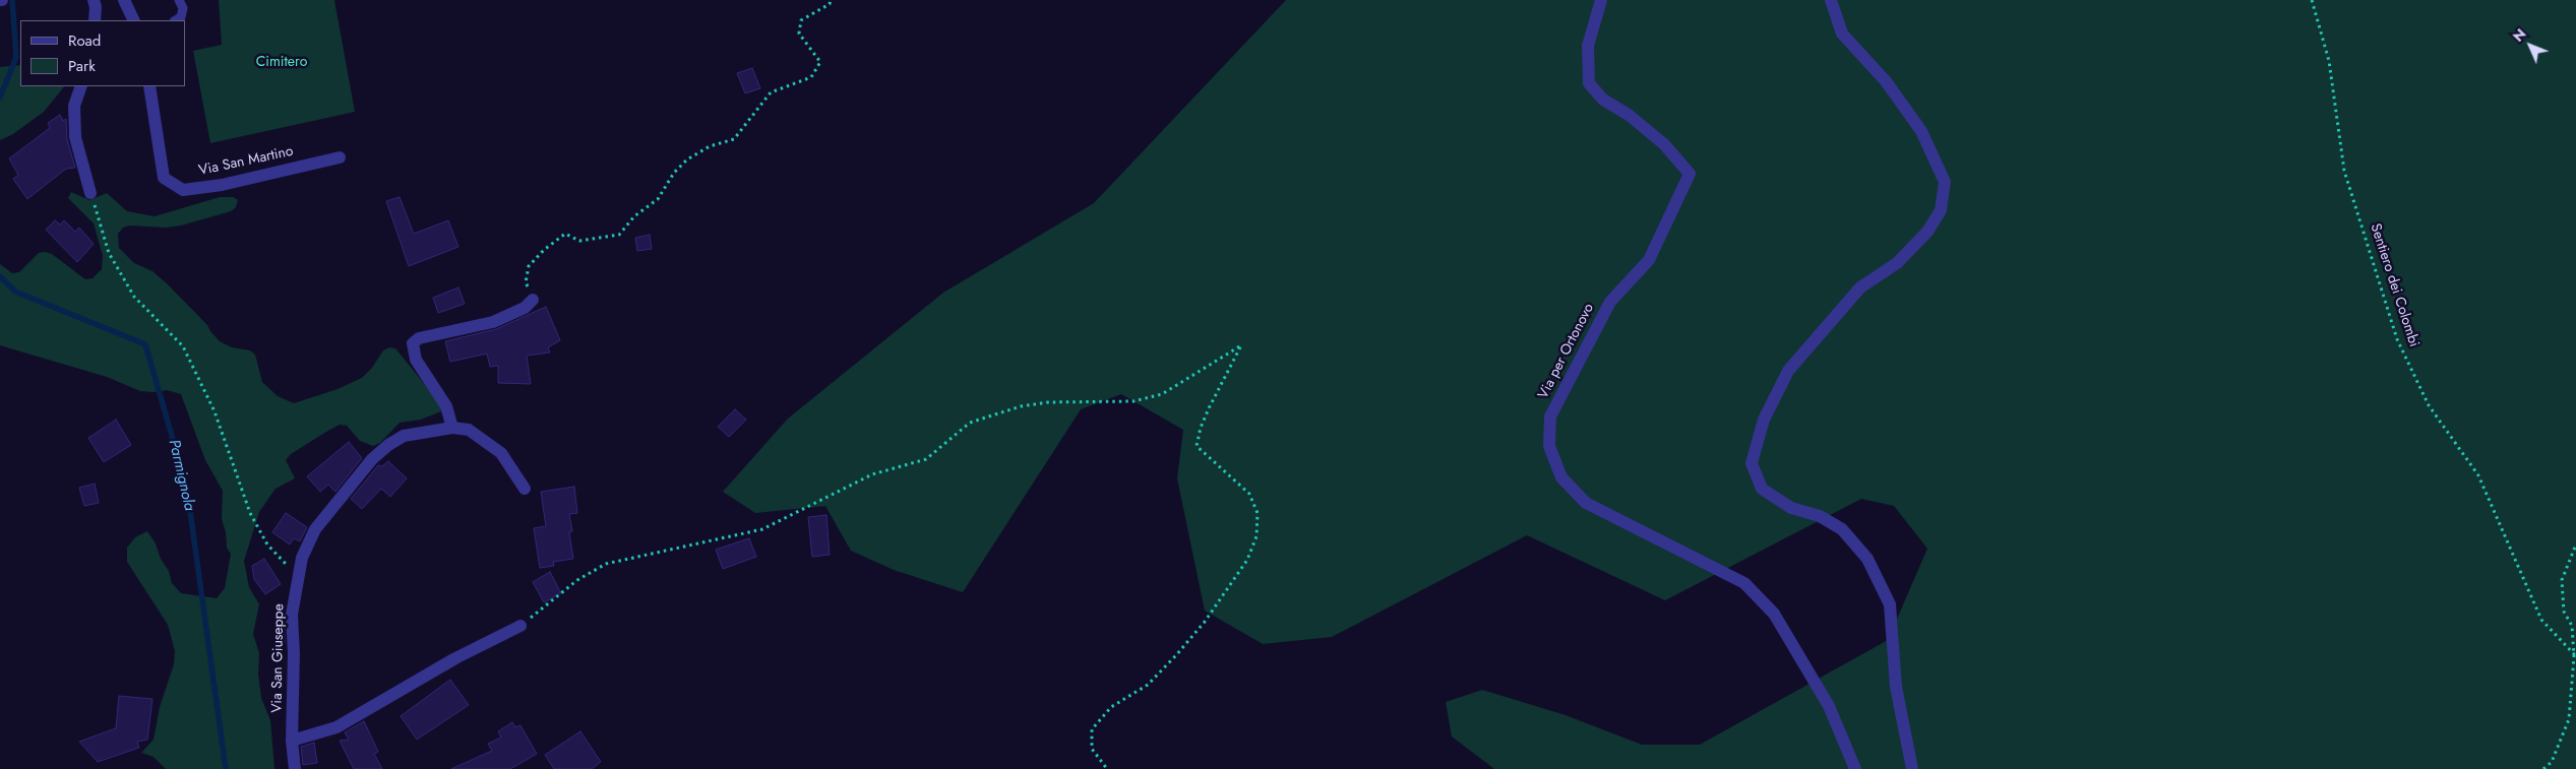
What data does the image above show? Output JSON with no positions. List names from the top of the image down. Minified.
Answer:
{"streets":{"street":["Via San Martino","Via per Ortonovo","Via San Giuseppe"],"path":["Sentiero dei Colombi"]},"water":["Parmignola"],"parks":["Cimitero"],"legend":["Road","Park"],"north":"top left"}
